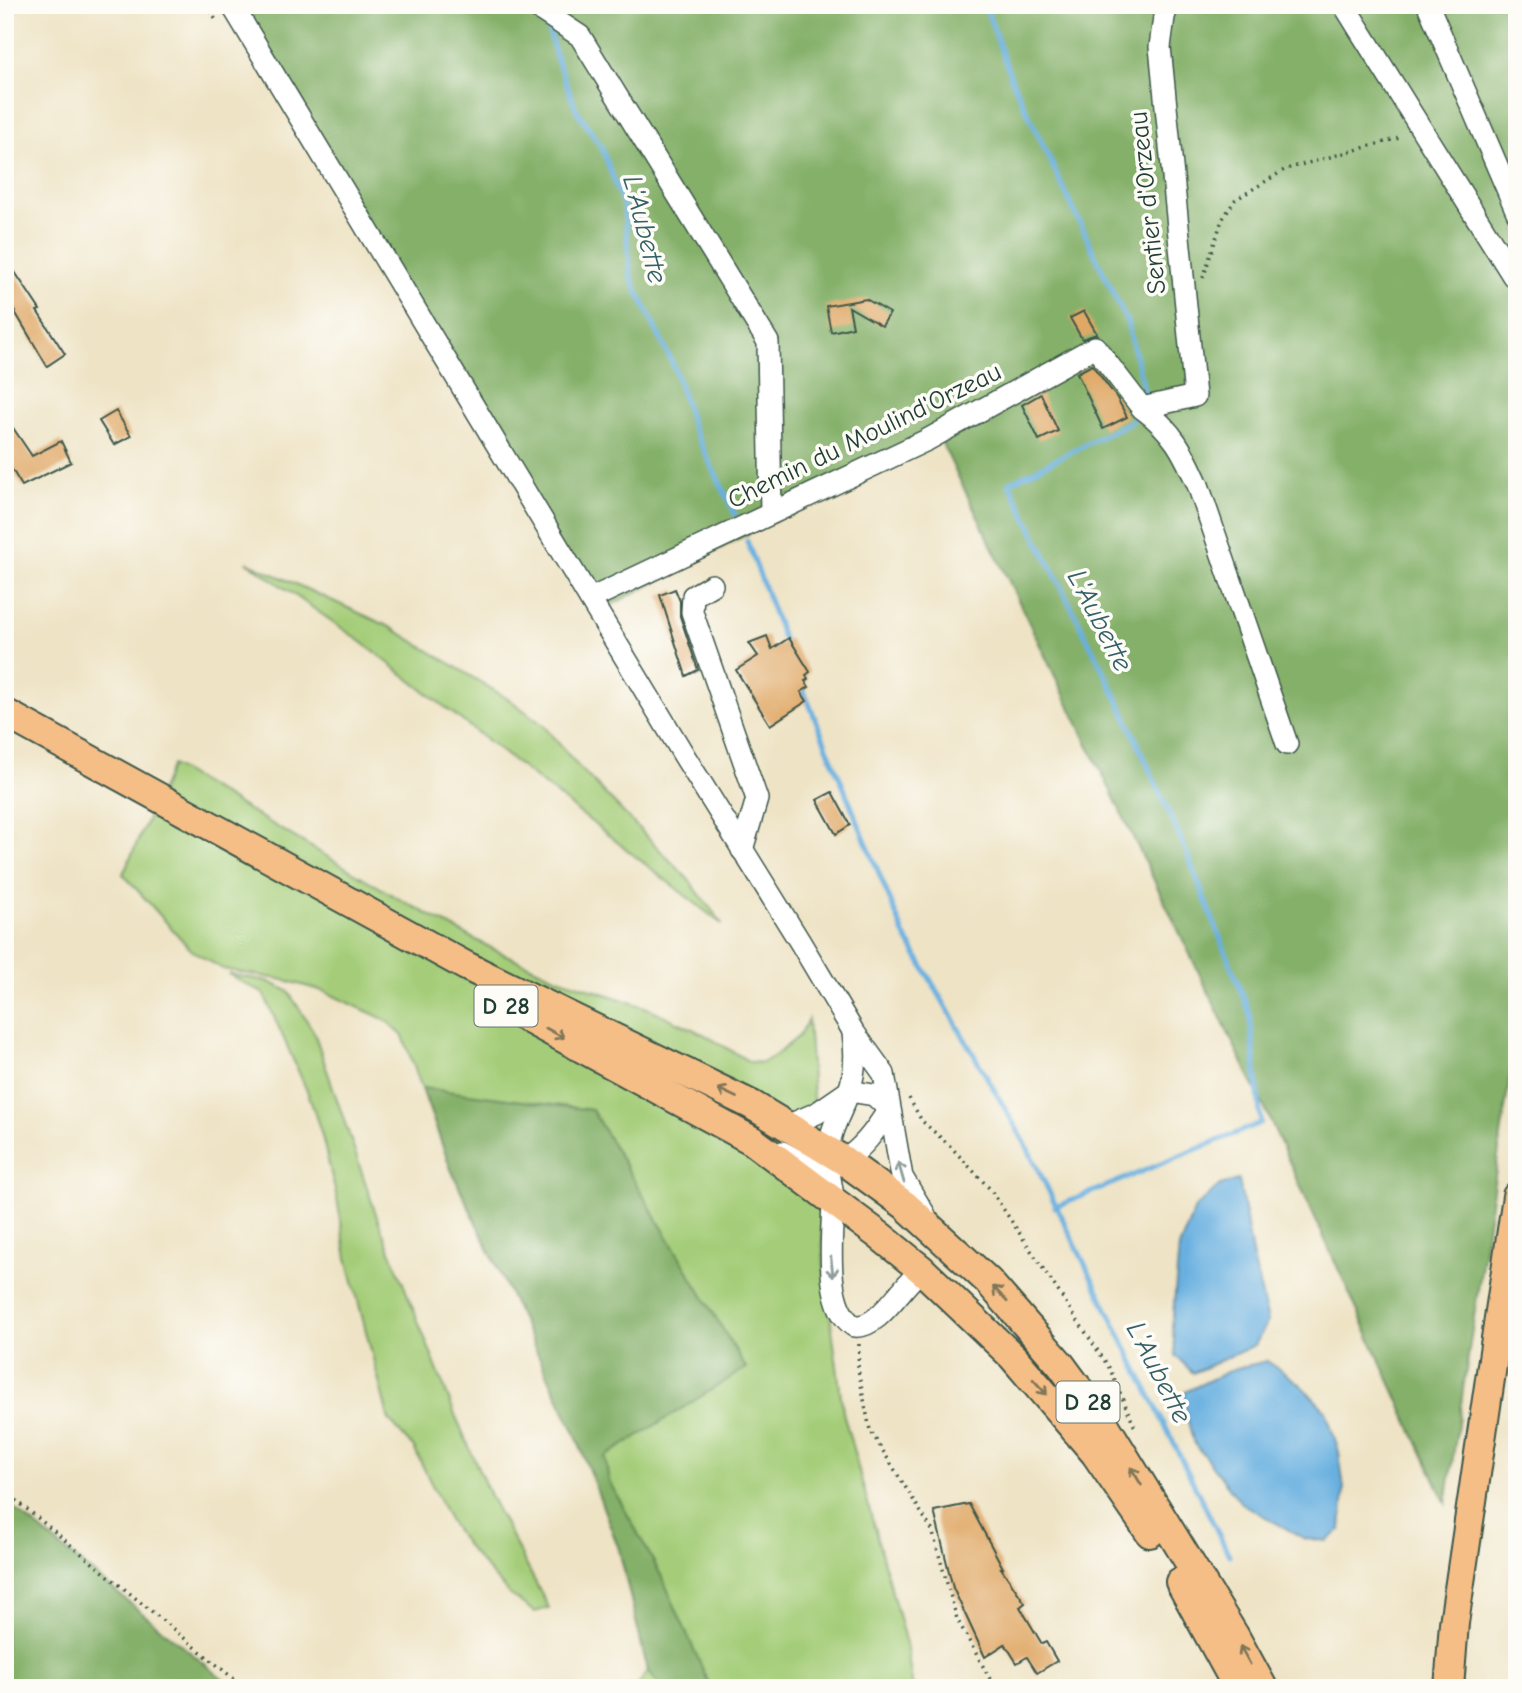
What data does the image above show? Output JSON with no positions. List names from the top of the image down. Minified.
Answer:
{"streets":{"main road":["D 28"],"street":["Sentier d'Orzeau","Chemin du Moulind'Orzeau"]},"crossings":[["Sentier d'Orzeau","Chemin du Moulind'Orzeau"]],"water":["L'Aubette"]}
